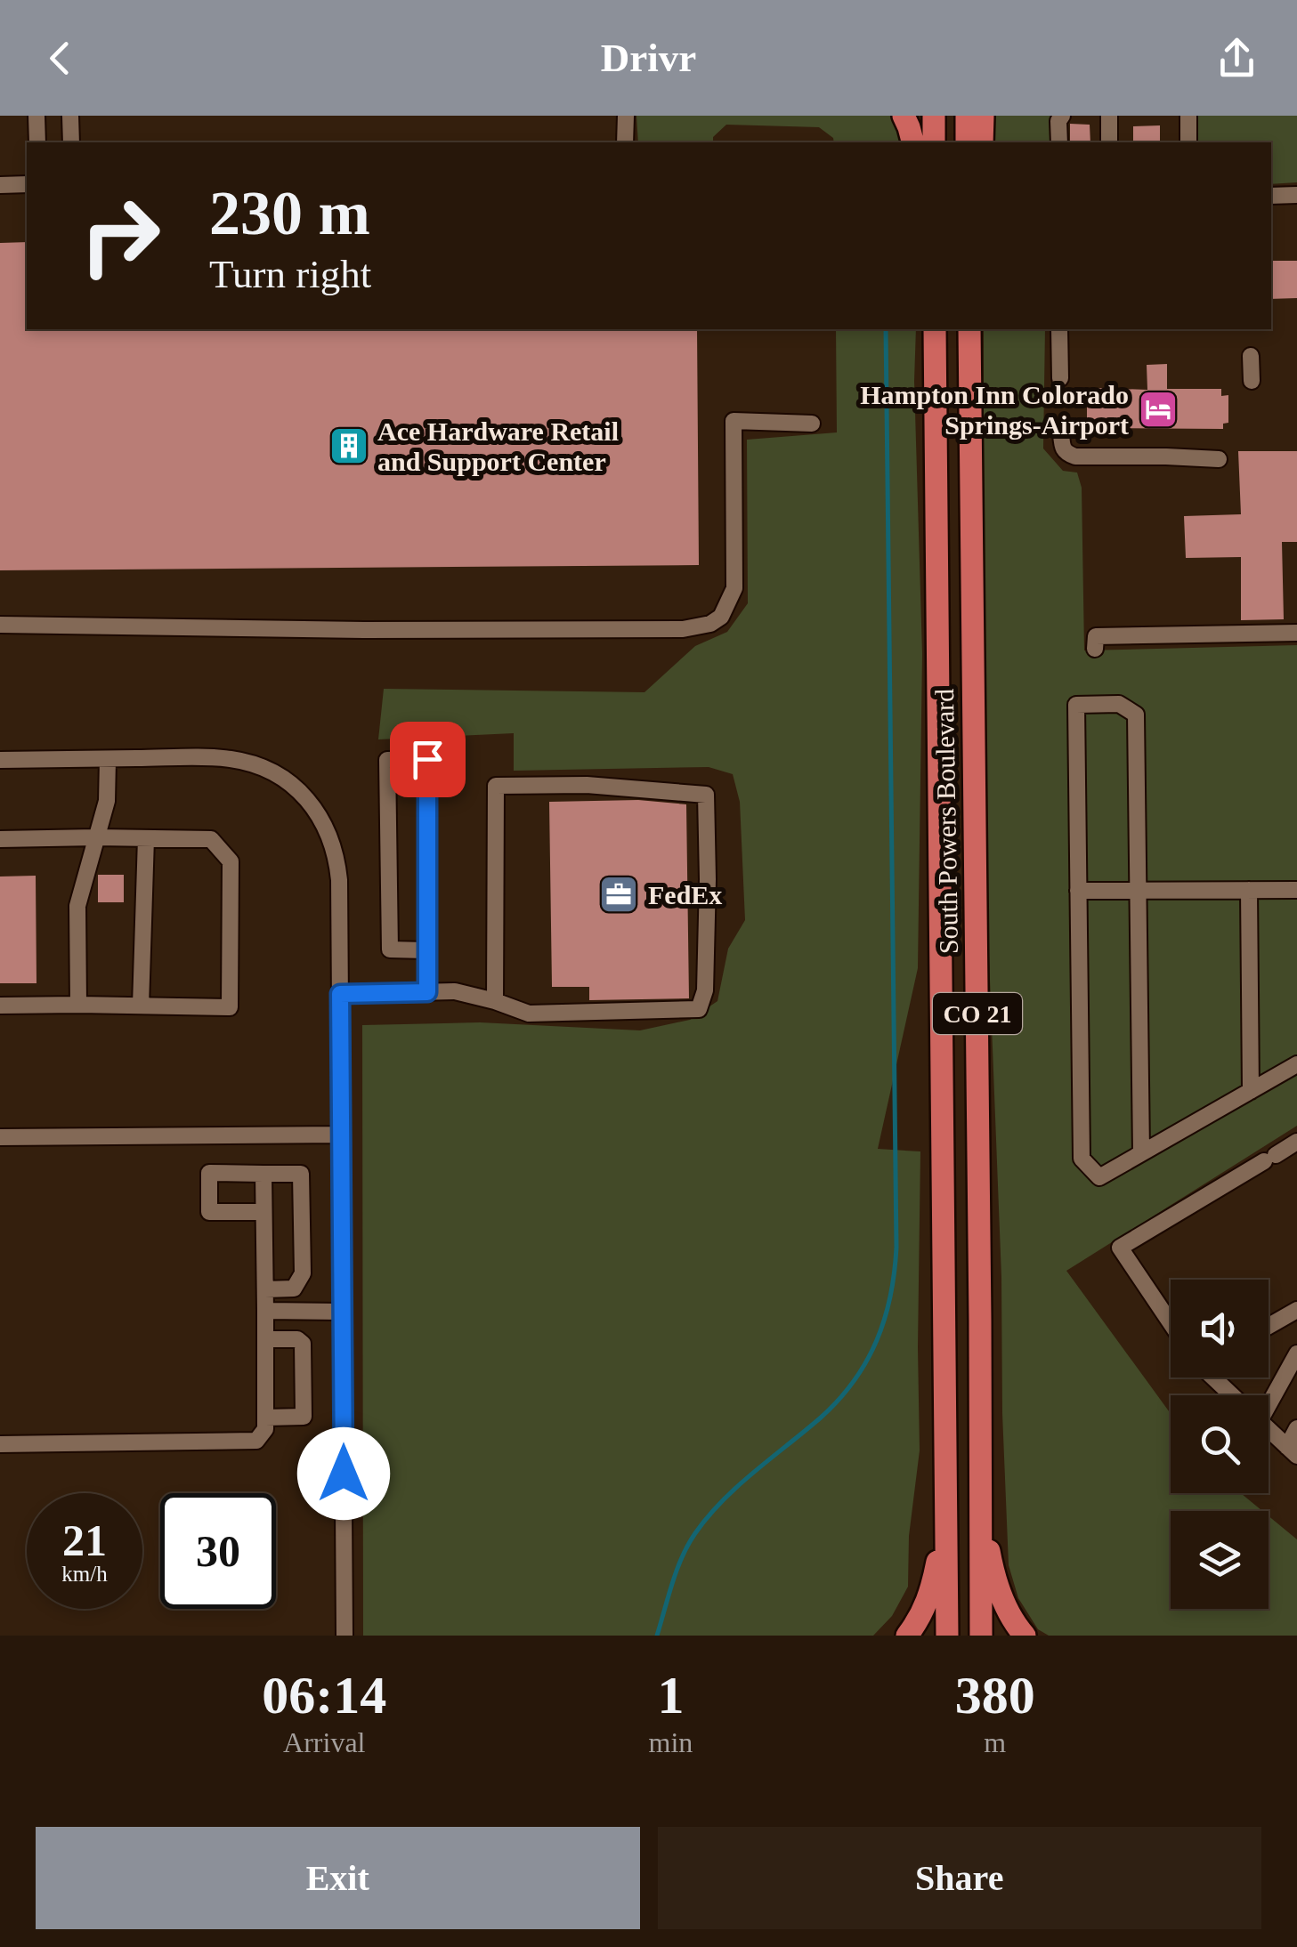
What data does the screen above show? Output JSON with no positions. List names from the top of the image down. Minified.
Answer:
{"streets":{"highway":["South Powers Boulevard","CO 21"]},"places":{"hotel":["Hampton Inn Colorado Springs-Airport"],"building":["Ace Hardware Retail and Support Center"],"office":["FedEx"]},"page":{"header":"Drivr","turn":["230 m","Turn right"],"speed":"21 km/h","limit":"30","eta":["06:14","Arrival","1","min","380","m"],"buttons":["Exit","Share"]}}
